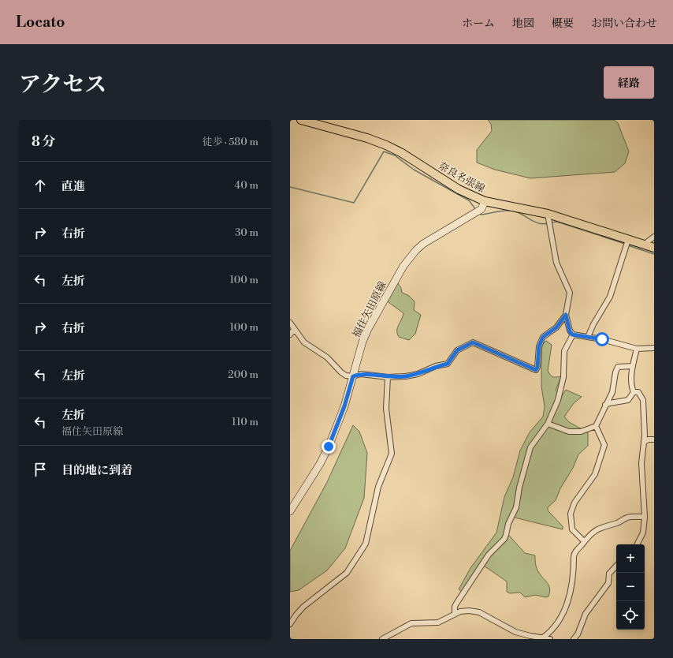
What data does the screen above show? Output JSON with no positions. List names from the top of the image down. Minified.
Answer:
{"streets":{"main road":["奈良名張線","福住矢田原線"]},"crossings":[["奈良名張線","福住矢田原線"]],"page":{"header":"Locato","nav":["ホーム","地図","概要","お問い合わせ"],"title":"アクセス","buttons":"経路","heading":["8 分","徒歩 · 580 m"],"list":[["直進","40 m"],["右折","30 m"],["左折","100 m"],["右折","100 m"],["左折","200 m"],["左折","福住矢田原線","110 m"],"目的地に到着"],"map_buttons":["+","−"]}}
